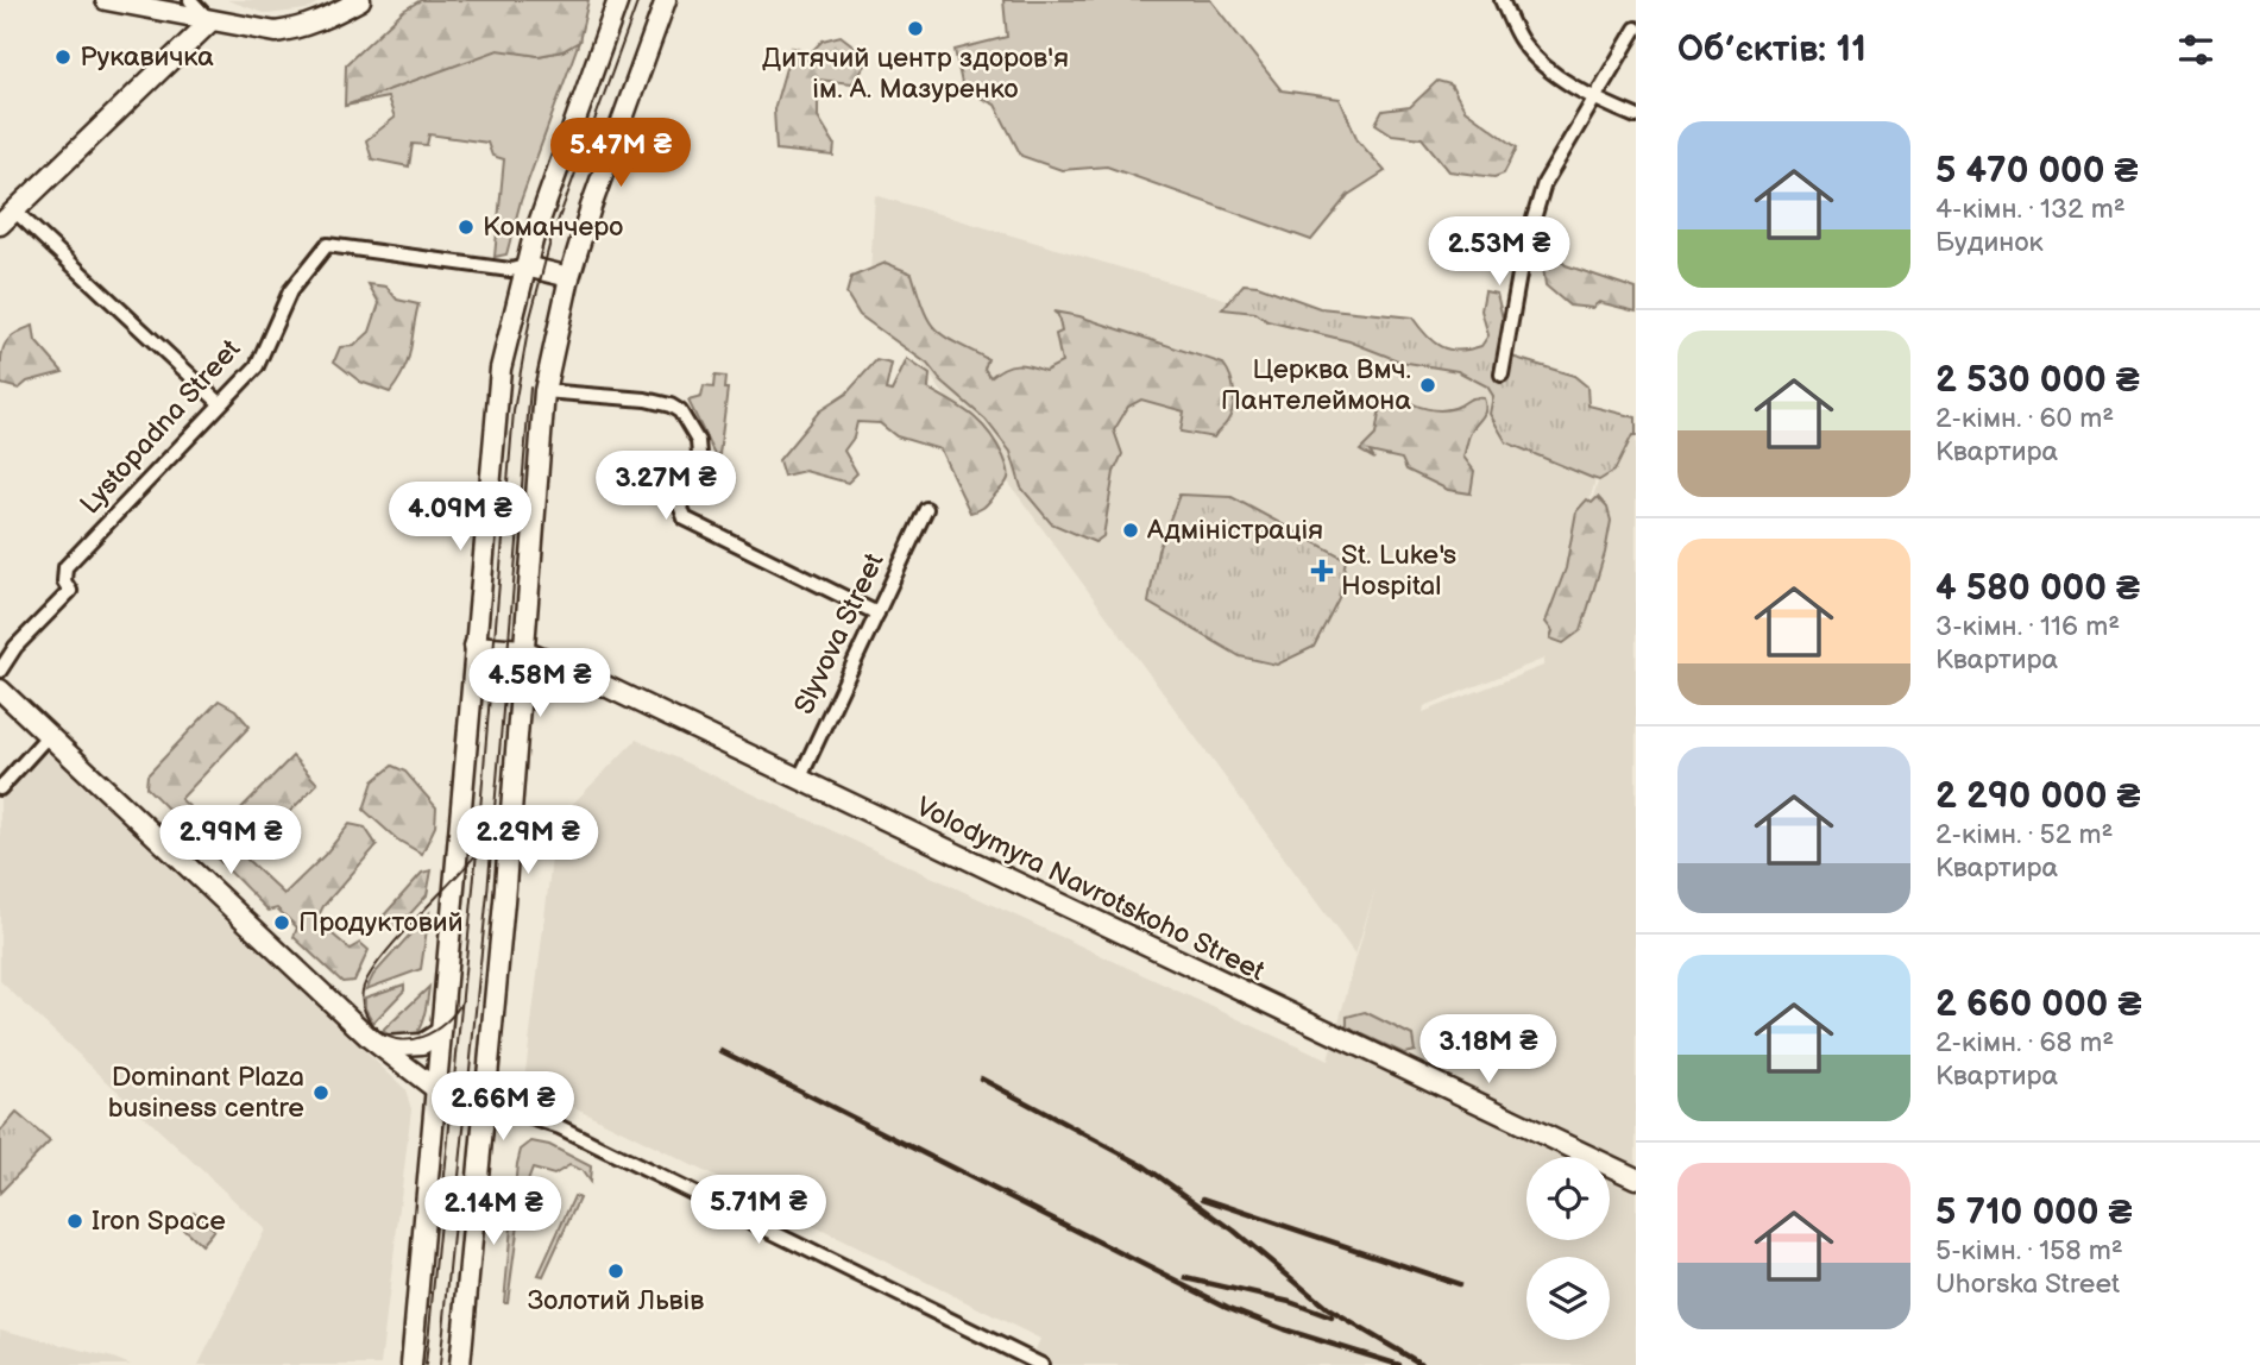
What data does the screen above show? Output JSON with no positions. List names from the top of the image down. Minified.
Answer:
{"streets":{"main road":["Volodymyra Navrotskoho Street"],"street":["Lystopadna Street","Slyvova Street"]},"crossings":[["Slyvova Street","Volodymyra Navrotskoho Street"]],"places":{"other":["Дитячий центр здоров'я ім. А. Мазуренко","Рукавичка","Команчеро","Церква Вмч. Пантелеймона","Адміністрація","Продуктовий","Dominant Plaza business centre","Iron Space","Золотий Львів"],"health":["St. Luke's Hospital"]},"page":{"heading":"Об’єктів: 11","list":[{"name":"5 470 000 ₴","note":"4-кімн. · 132 m² · Будинок"},{"name":"2 530 000 ₴","note":"2-кімн. · 60 m² · Квартира"},{"name":"4 580 000 ₴","note":"3-кімн. · 116 m² · Квартира"},{"name":"2 290 000 ₴","note":"2-кімн. · 52 m² · Квартира"},{"name":"2 660 000 ₴","note":"2-кімн. · 68 m² · Квартира"},{"name":"5 710 000 ₴","note":"5-кімн. · 158 m² · Uhorska Street"}],"price":["5.47M ₴","2.53M ₴","3.27M ₴","4.09M ₴","4.58M ₴","2.99M ₴","2.29M ₴","3.18M ₴","2.66M ₴","5.71M ₴","2.14M ₴"]}}
